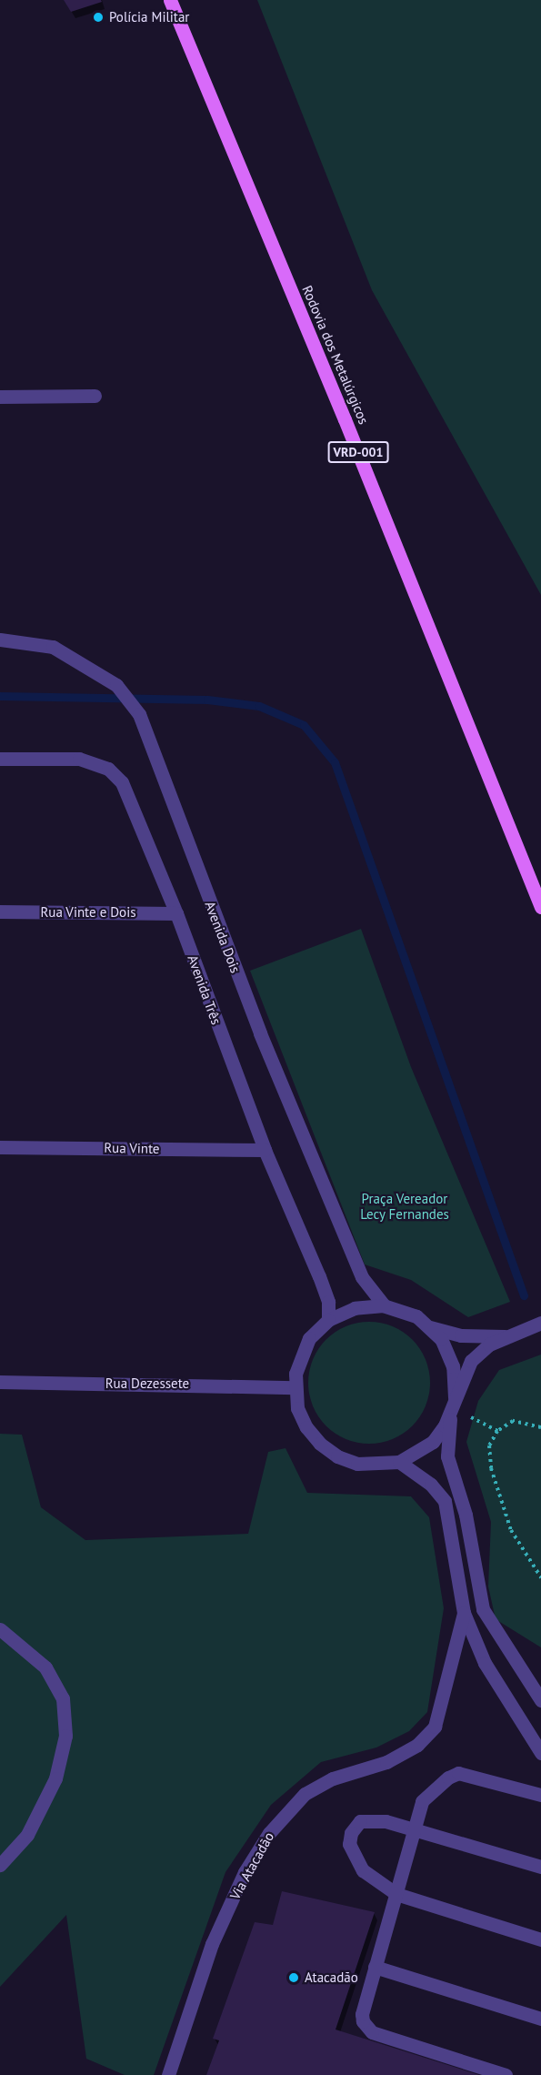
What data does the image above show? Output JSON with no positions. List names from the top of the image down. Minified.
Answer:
{"streets":{"main road":["Rodovia dos Metalúrgicos","VRD-001"],"street":["Rua Vinte e Dois","Avenida Dois","Avenida Três","Rua Vinte","Rua Dezessete","Via Atacadão"]},"crossings":[["Rua Vinte e Dois","Avenida Três"],["Avenida Dois","Avenida Três"],["Avenida Dois","Rua Dezessete"],["Avenida Dois","Via Atacadão"],["Avenida Três","Rua Vinte"],["Avenida Três","Rua Dezessete"],["Avenida Três","Via Atacadão"],["Rua Dezessete","Via Atacadão"]],"parks":["Praça Vereador Lecy Fernandes"],"places":["Polícia Militar","Atacadão"]}
